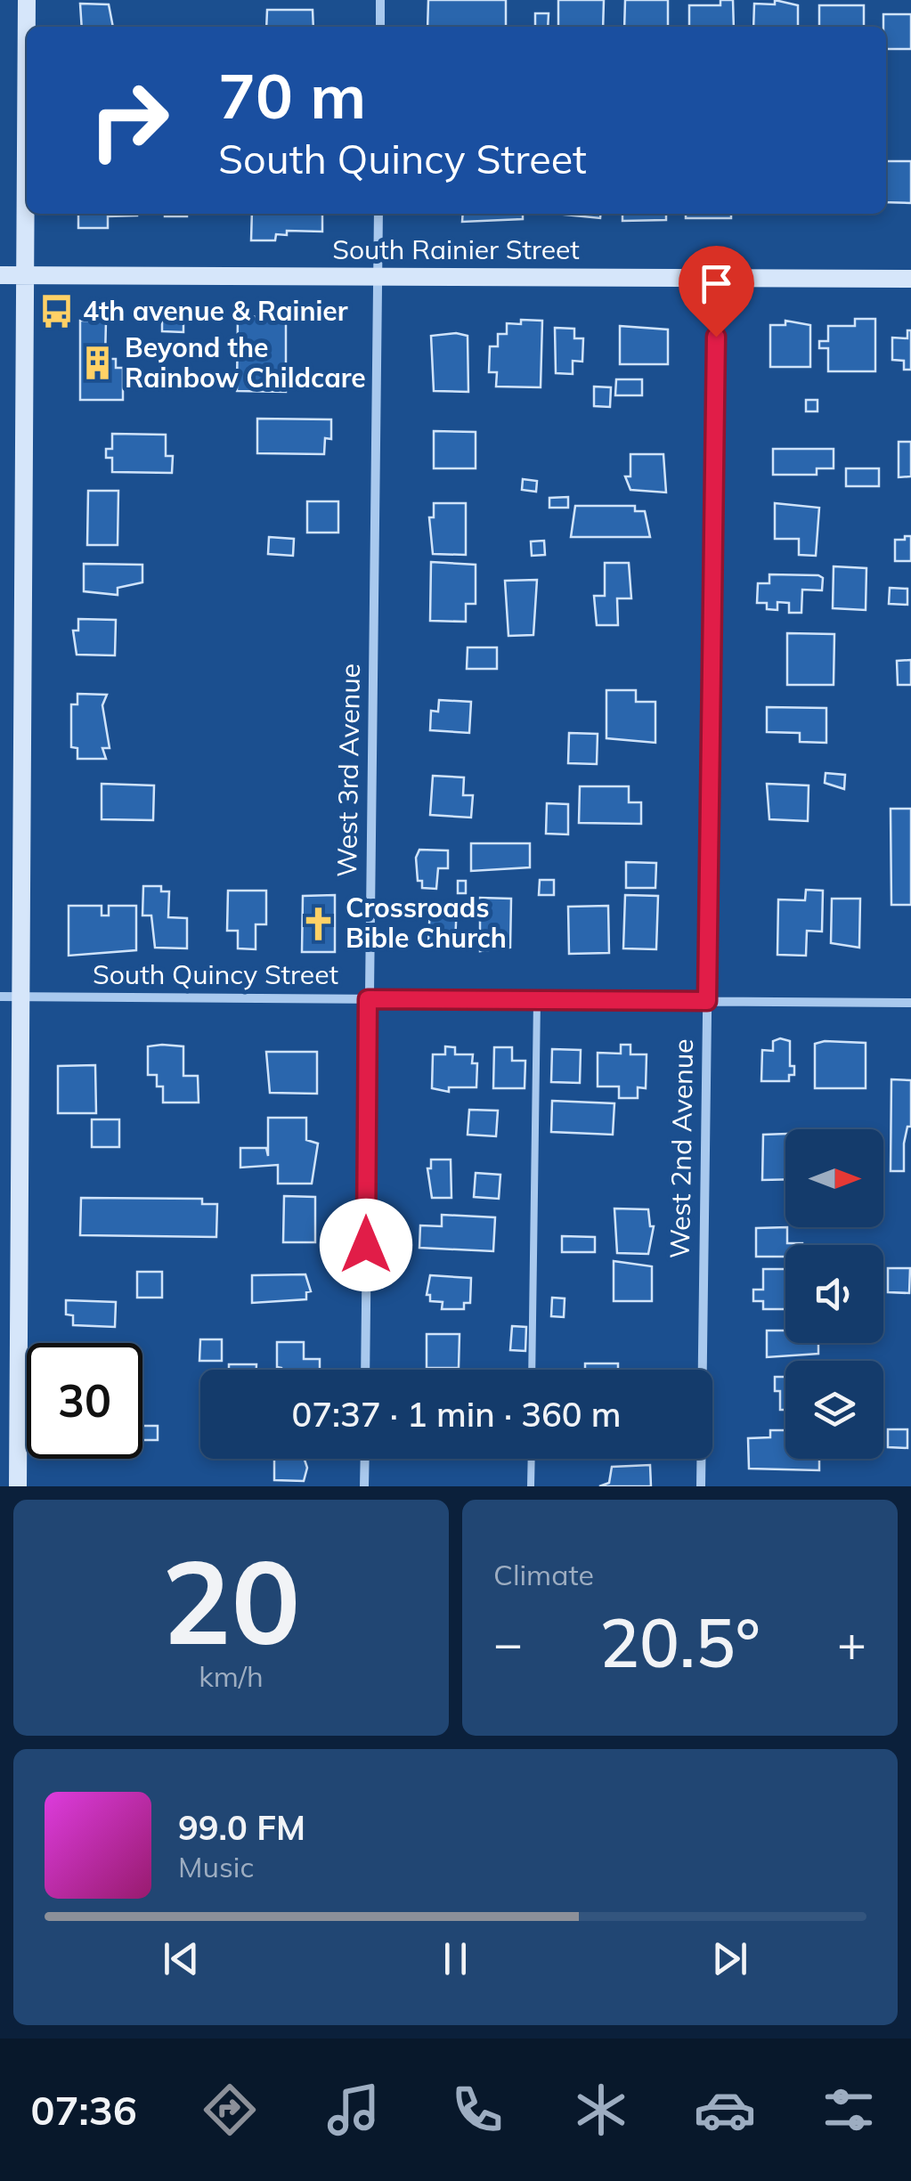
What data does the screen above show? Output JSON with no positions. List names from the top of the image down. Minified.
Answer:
{"streets":{"street":["South Rainier Street","West 3rd Avenue","South Quincy Street","West 2nd Avenue"]},"crossings":[["South Rainier Street","West 3rd Avenue"],["South Rainier Street","West 2nd Avenue"],["West 3rd Avenue","South Quincy Street"],["South Quincy Street","West 2nd Avenue"]],"places":{"bus stop":["4th avenue & Rainier"],"building":["Beyond the Rainbow Childcare"],"church":["Crossroads Bible Church"]},"north":"right","page":{"turn":["70 m","South Quincy Street"],"limit":"30","trip":"07:37 · 1 min · 360 m","tile":[["20","km/h"],"Climate"],"heat":["−","20.5°","+"],"song":["99.0 FM","Music"],"tabs":"07:36"}}
